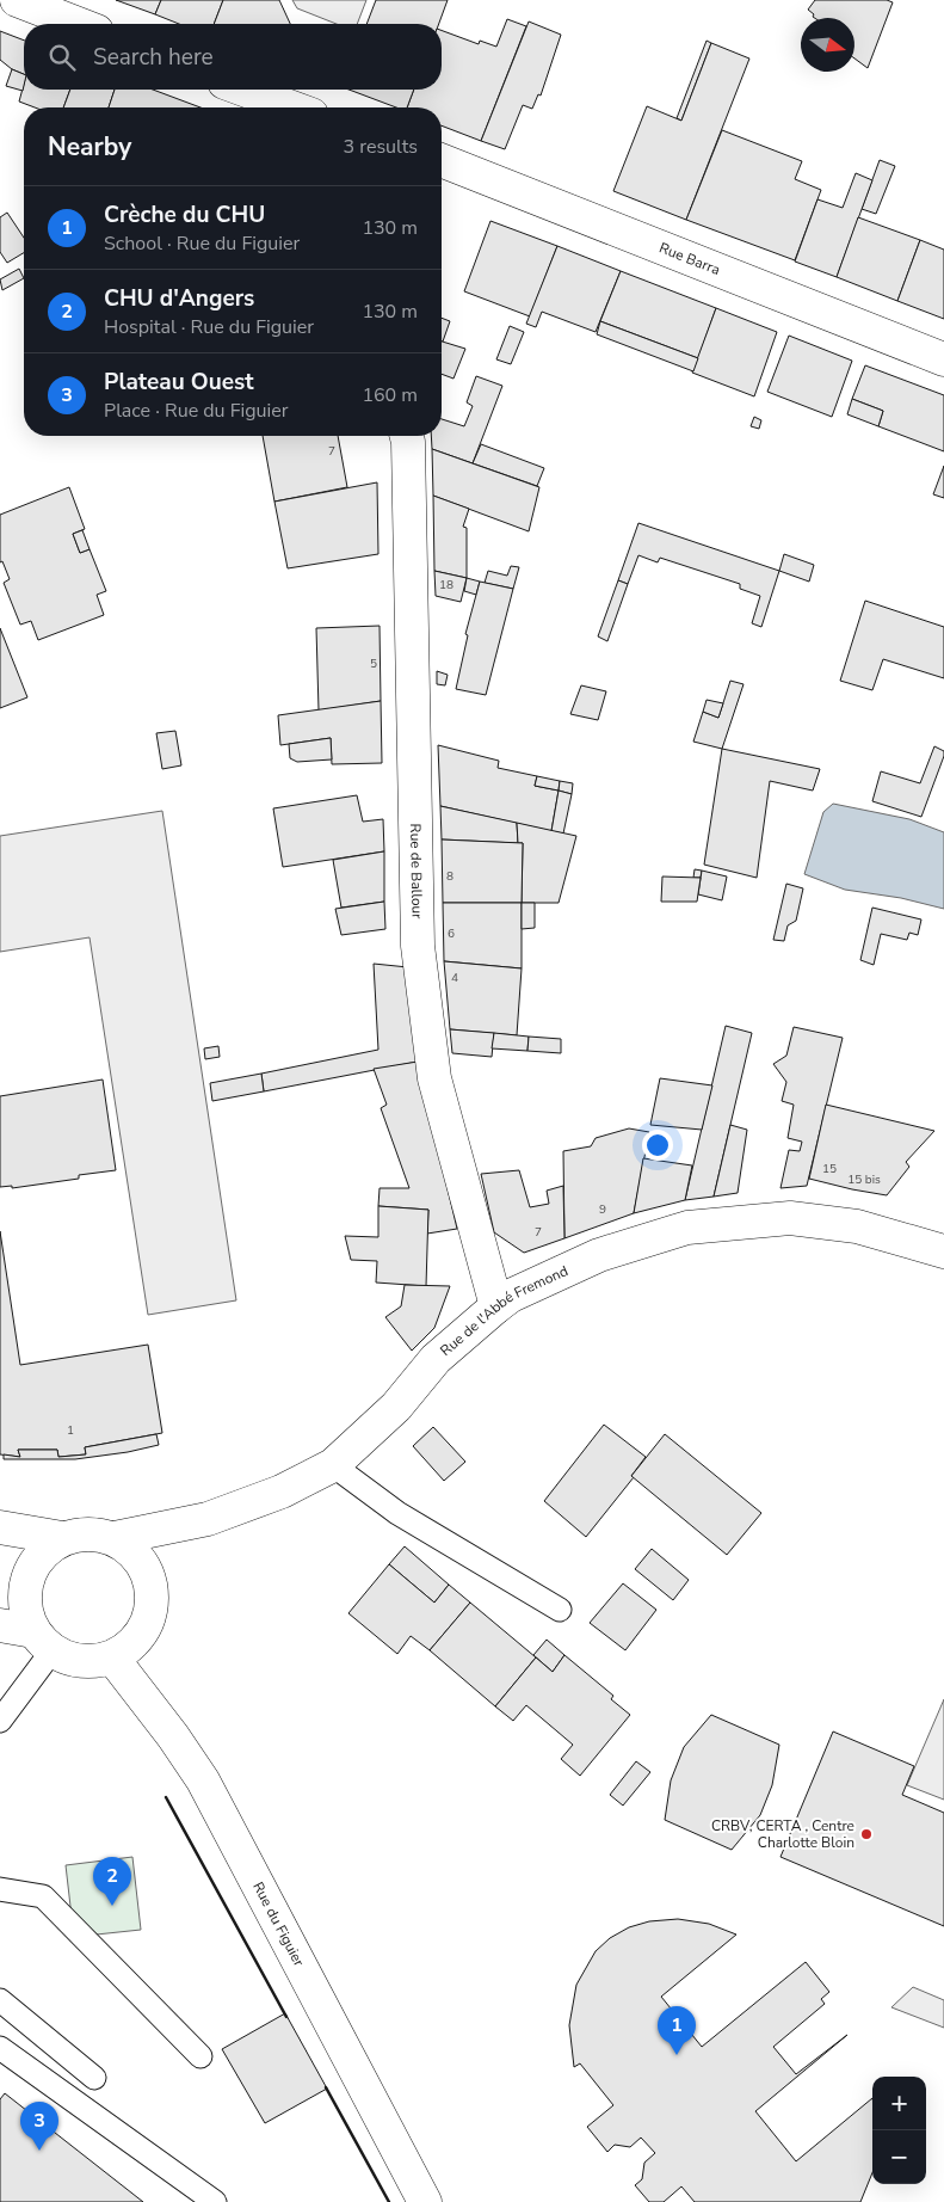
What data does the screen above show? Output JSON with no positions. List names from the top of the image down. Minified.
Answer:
{"streets":{"street":["Rue Barra","Rue de Ballour","Rue de l'Abbé Fremond","Rue du Figuier"]},"crossings":[["Rue de Ballour","Rue de l'Abbé Fremond"],["Rue de l'Abbé Fremond","Rue du Figuier"]],"places":["CRBV, CERTA , Centre Charlotte Bloin"],"house_numbers":["7","18","5","8","6","4","15","15 bis","9","7","1"],"north":"right","page":{"search":"Search here","heading":["Nearby","3 results"],"list":[{"mark":"1","name":"Crèche du CHU","note":"School · Rue du Figuier","value":"130 m"},{"mark":"2","name":"CHU d'Angers","note":"Hospital · Rue du Figuier","value":"130 m"},{"mark":"3","name":"Plateau Ouest","note":"Place · Rue du Figuier","value":"160 m"}],"pins":["2","1","3"],"map_buttons":["+","−"]}}
